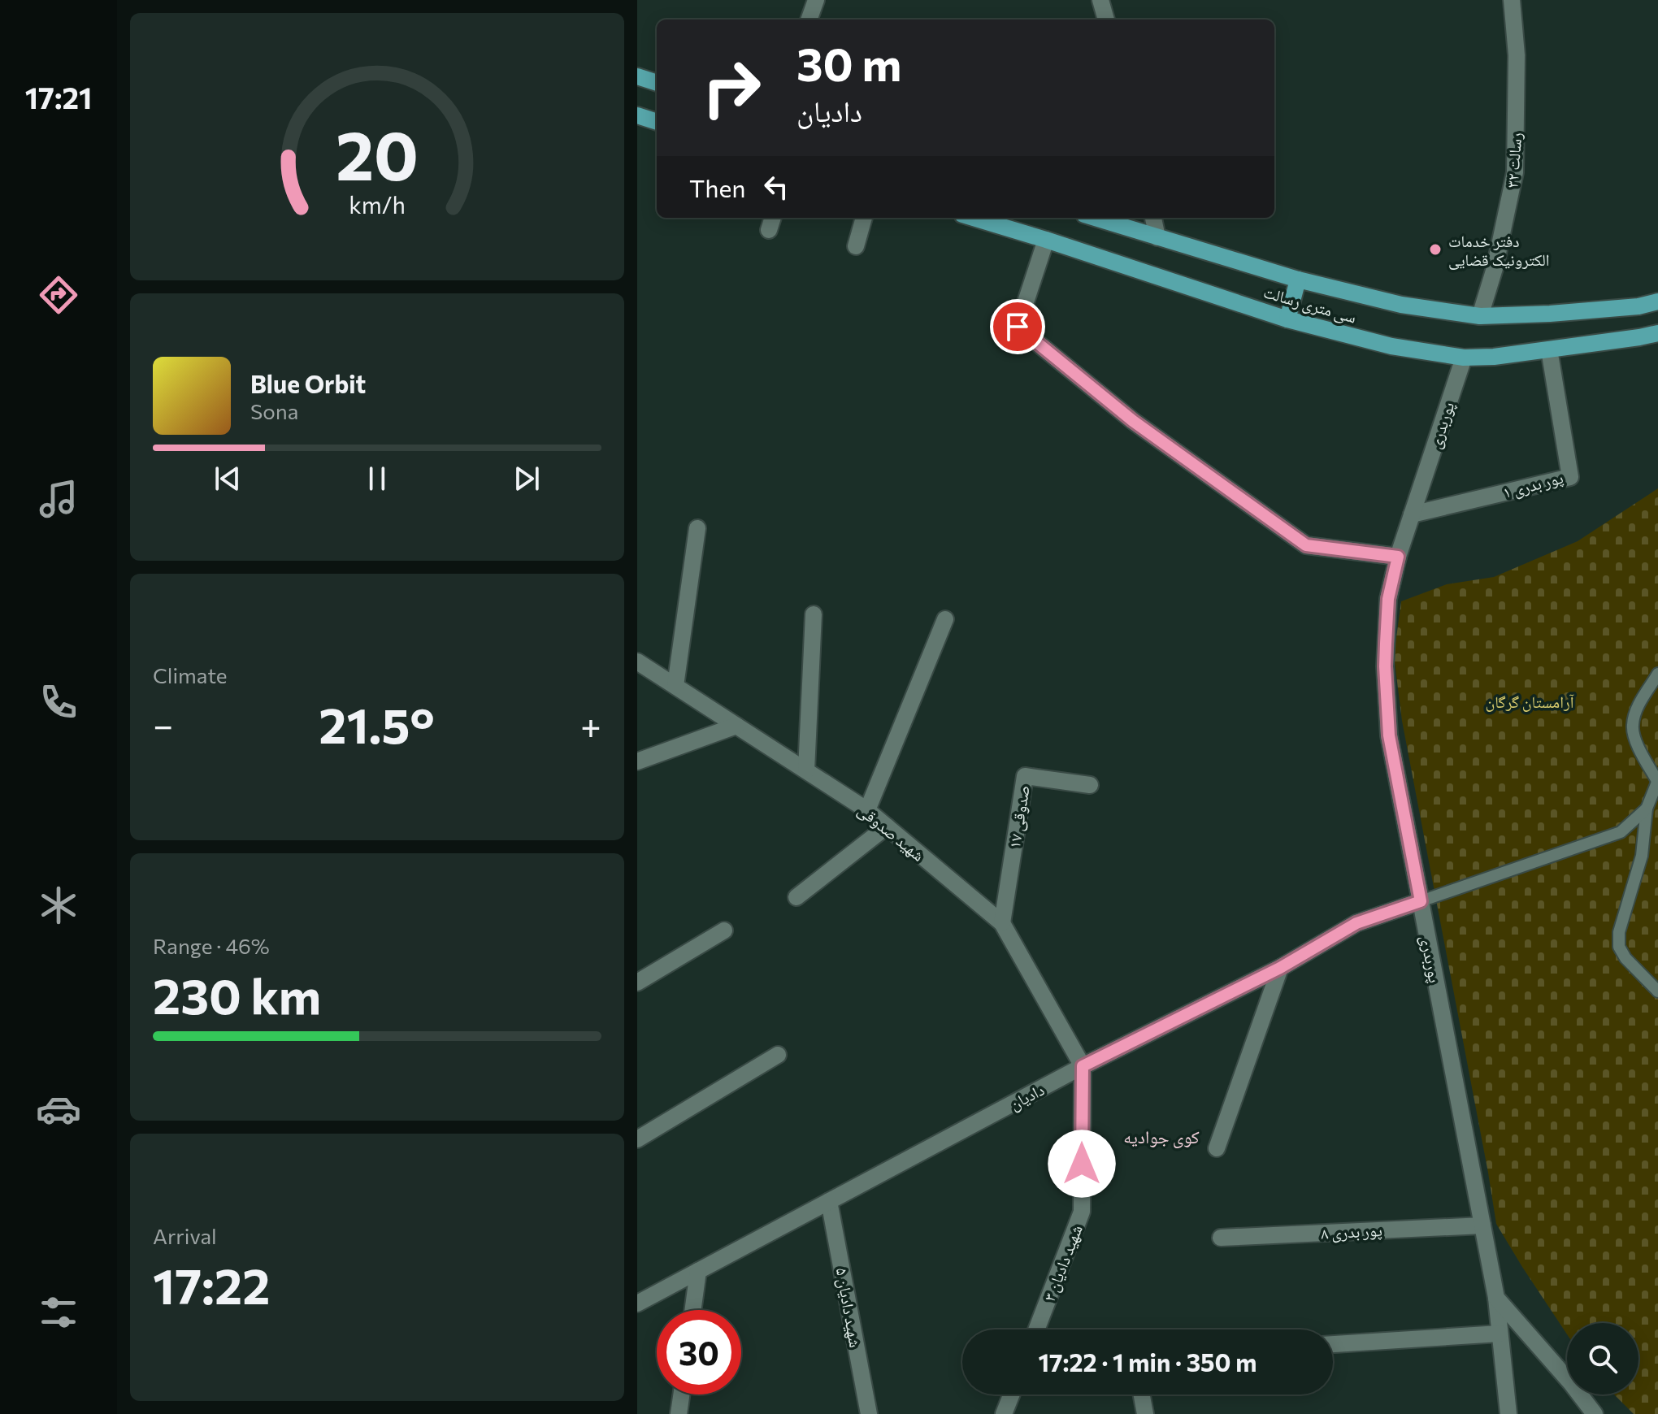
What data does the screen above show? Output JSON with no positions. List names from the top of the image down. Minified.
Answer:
{"streets":{"main road":["سی متری رسالت"],"street":["۳۲ رسالت","پوربدری","پور بدری ۱","۱۷ صدوقی","شهید صدوقی","دادیان","پور بدری ۸","۳ شهید دادیان","۵ شهید دادیان"]},"crossings":[["۳۲ رسالت","سی متری رسالت"],["سی متری رسالت","پوربدری"],["سی متری رسالت","پور بدری ۱"],["پوربدری","پور بدری ۱"],["پوربدری","دادیان"],["پوربدری","پور بدری ۸"],["۱۷ صدوقی","شهید صدوقی"],["شهید صدوقی","دادیان"],["شهید صدوقی","۳ شهید دادیان"],["دادیان","۳ شهید دادیان"],["دادیان","۵ شهید دادیان"]],"districts":["کوی جوادیه"],"parks":["آرامستان گرگان"],"places":["دفتر خدمات الکترونیک قضایی"],"page":{"tabs":"17:21","turn":["30 m","دادیان"],"then":"Then","song":["Blue Orbit","Sona"],"tile":["Climate",["Range · 46%","230 km"],["Arrival","17:22"]],"heat":["−","21.5°","+"],"limit":"30","trip":"17:22 · 1 min · 350 m","gauge":["20","km/h"]}}
